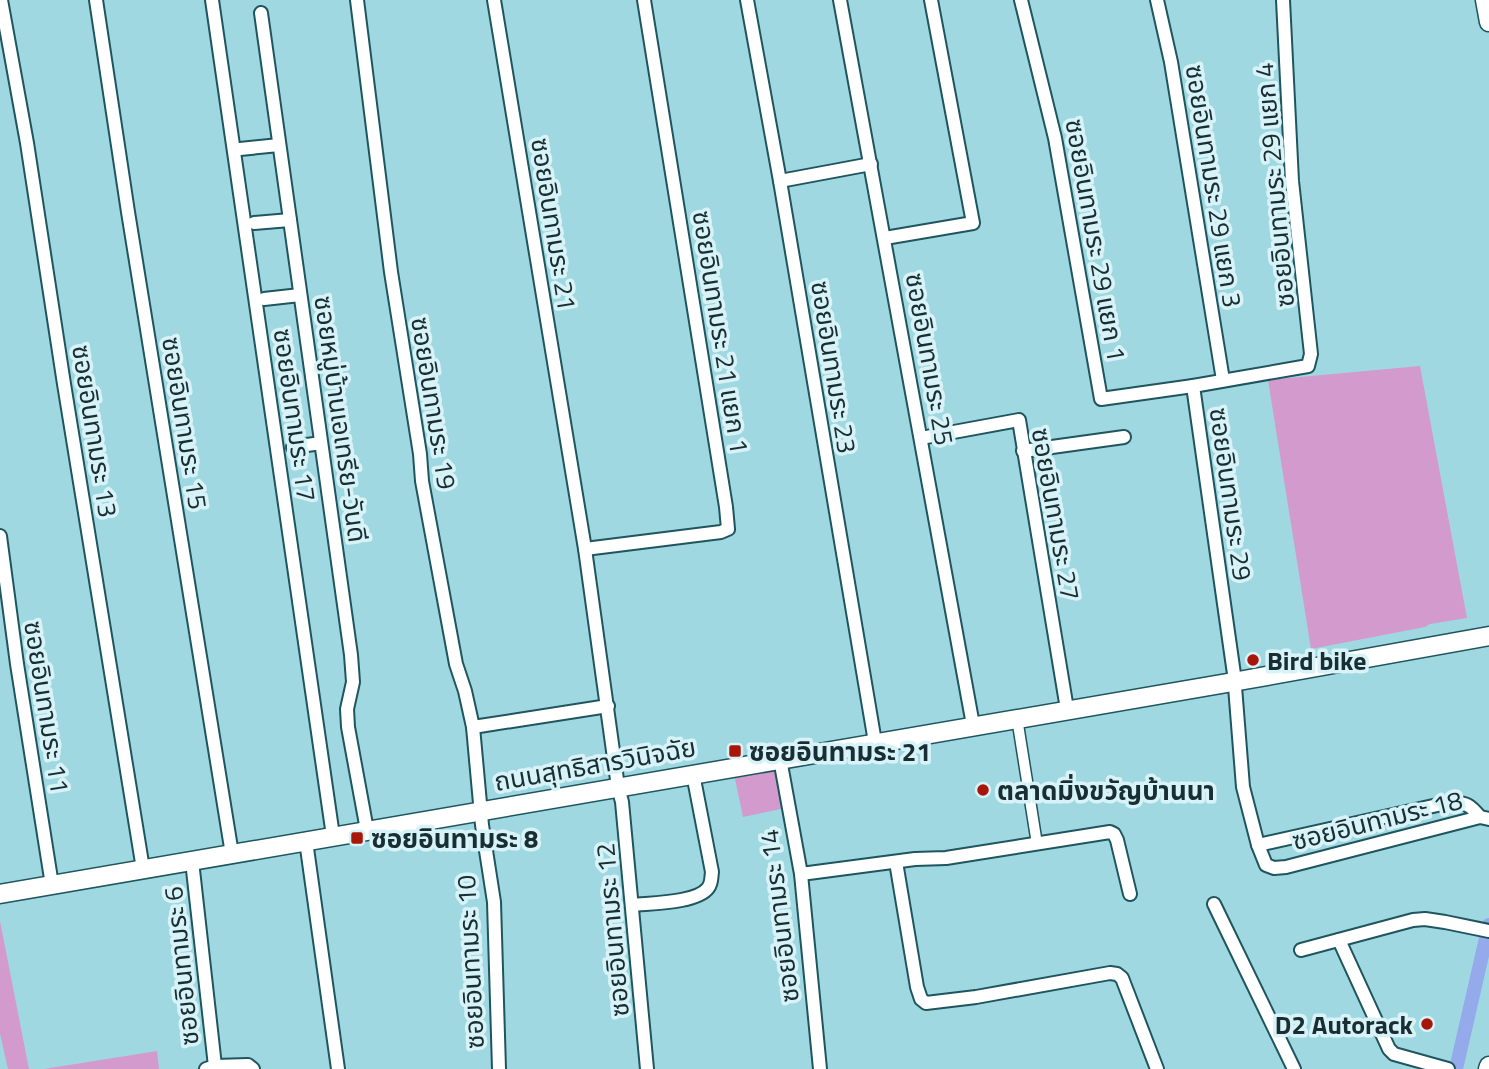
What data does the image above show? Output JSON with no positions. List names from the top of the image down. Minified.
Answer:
{"streets":{"main road":["ถนนสุทธิสารวินิจฉัย"],"street":["ซอยอินทามระ 29 แยก 4","ซอยอินทามระ 29 แยก 3","ซอยอินทามระ 21","ซอยอินทามระ 29 แยก 1","ซอยอินทามระ 21 แยก 1","ซอยอินทามระ 25","ซอยอินทามระ 23","ซอยอินทามระ 19","ซอยอินทามระ 17","ซอยหมู่บ้านเอเทรีย-วันดี","ซอยอินทามระ 15","ซอยอินทามระ 13","ซอยอินทามระ 29","ซอยอินทามระ 27","ซอยอินทามระ 11","ซอยอินทามระ 18","ซอยอินทามระ 14","ซอยอินทามระ 12","ซอยอินทามระ 10","ซอยอินทามระ 6"]},"crossings":[["ซอยอินทามระ 29 แยก 4","ซอยอินทามระ 29"],["ซอยอินทามระ 29 แยก 3","ซอยอินทามระ 29"],["ซอยอินทามระ 21","ซอยอินทามระ 21 แยก 1"],["ซอยอินทามระ 21","ถนนสุทธิสารวินิจฉัย"],["ซอยอินทามระ 21","ซอยอินทามระ 12"],["ซอยอินทามระ 29 แยก 1","ซอยอินทามระ 29"],["ซอยอินทามระ 25","ซอยอินทามระ 27"],["ซอยอินทามระ 25","ถนนสุทธิสารวินิจฉัย"],["ซอยอินทามระ 23","ถนนสุทธิสารวินิจฉัย"],["ซอยอินทามระ 19","ถนนสุทธิสารวินิจฉัย"],["ซอยอินทามระ 19","ซอยอินทามระ 10"],["ซอยอินทามระ 17","ถนนสุทธิสารวินิจฉัย"],["ซอยหมู่บ้านเอเทรีย-วันดี","ถนนสุทธิสารวินิจฉัย"],["ซอยอินทามระ 15","ถนนสุทธิสารวินิจฉัย"],["ซอยอินทามระ 13","ถนนสุทธิสารวินิจฉัย"],["ซอยอินทามระ 29","ถนนสุทธิสารวินิจฉัย"],["ซอยอินทามระ 29","ซอยอินทามระ 18"],["ซอยอินทามระ 27","ถนนสุทธิสารวินิจฉัย"],["ซอยอินทามระ 11","ถนนสุทธิสารวินิจฉัย"],["ถนนสุทธิสารวินิจฉัย","ซอยอินทามระ 18"],["ถนนสุทธิสารวินิจฉัย","ซอยอินทามระ 14"],["ถนนสุทธิสารวินิจฉัย","ซอยอินทามระ 12"],["ถนนสุทธิสารวินิจฉัย","ซอยอินทามระ 10"],["ถนนสุทธิสารวินิจฉัย","ซอยอินทามระ 6"]],"places":{"other":["Bird bike","ตลาดมิ่งขวัญบ้านนา","D2 Autorack"],"transit":["ซอยอินทามระ 21","ซอยอินทามระ 8"]}}
